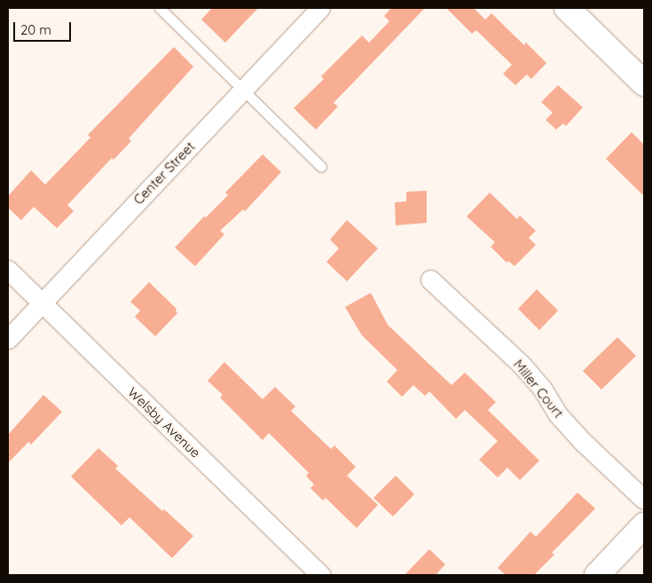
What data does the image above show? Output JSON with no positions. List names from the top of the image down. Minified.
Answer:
{"streets":{"street":["Center Street","Miller Court","Welsby Avenue"]},"crossings":[["Center Street","Welsby Avenue"]],"scale_bar":"20 m"}
